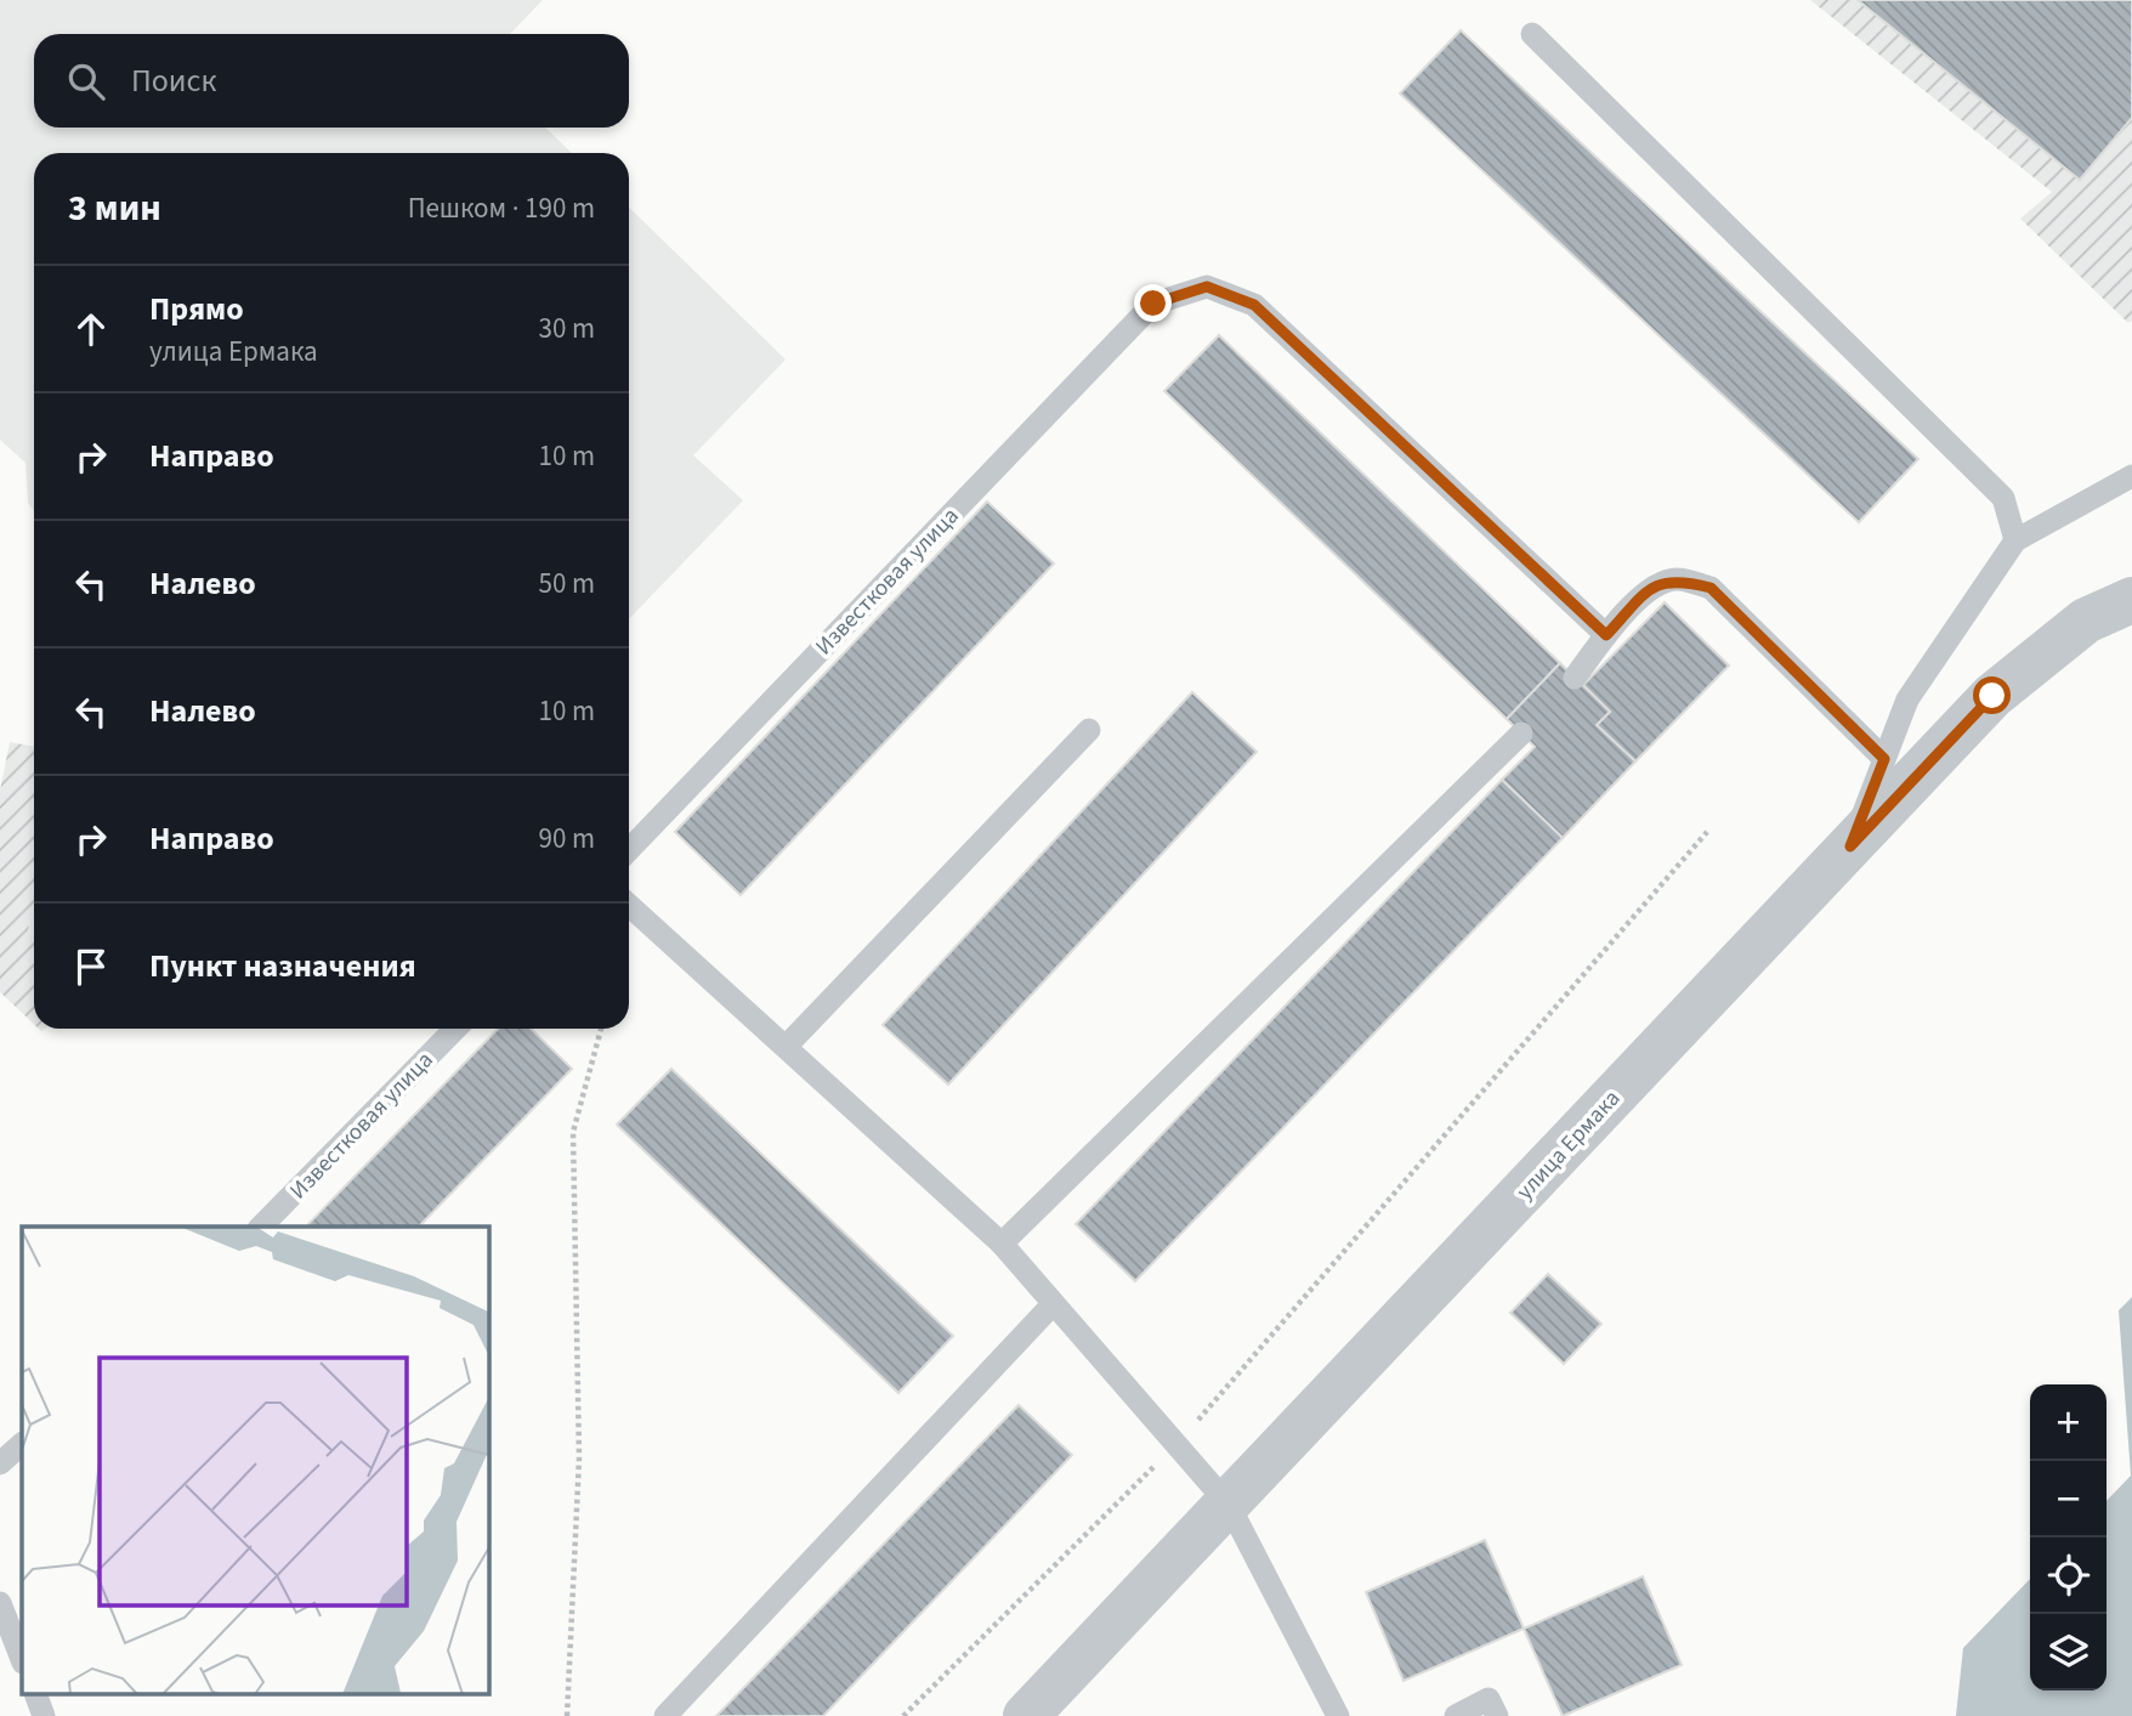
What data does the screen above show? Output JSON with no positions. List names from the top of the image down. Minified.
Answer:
{"streets":{"street":["улица Ермака"],"lane":["Известковая улица"]},"page":{"search":"Поиск","heading":["3 мин","Пешком · 190 m"],"list":[["Прямо","улица Ермака","30 m"],["Направо","10 m"],["Налево","50 m"],["Налево","10 m"],["Направо","90 m"],"Пункт назначения"],"map_buttons":["+","−"]}}
